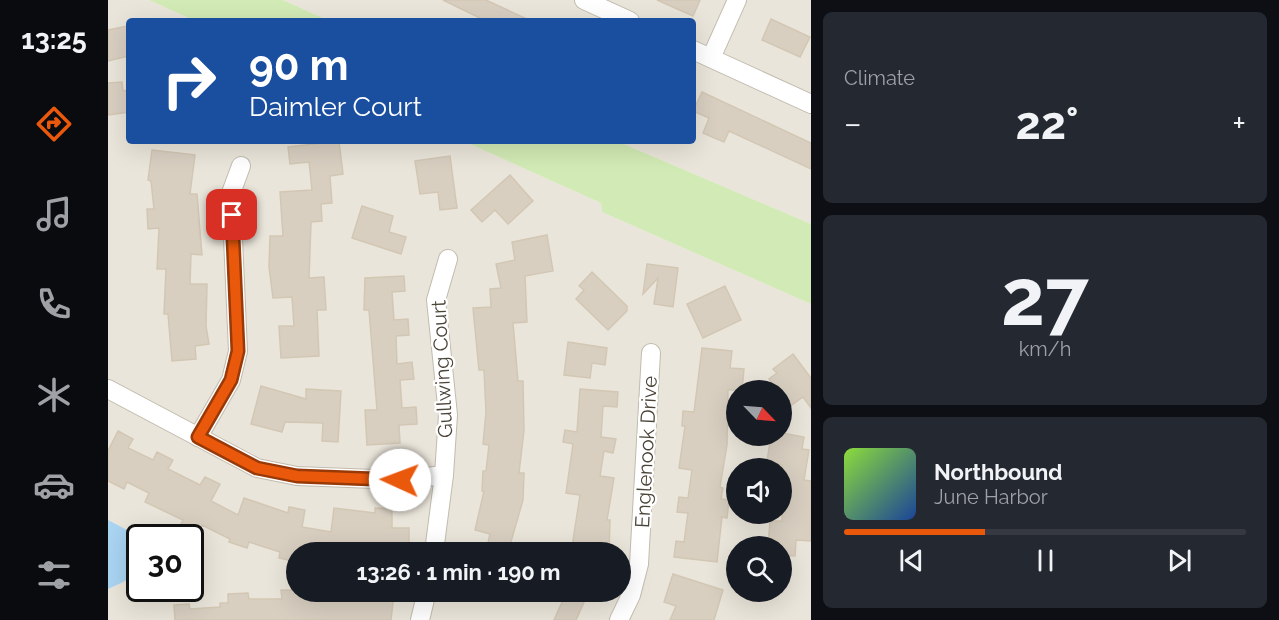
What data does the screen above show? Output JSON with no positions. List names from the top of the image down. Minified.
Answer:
{"streets":{"street":["Gullwing Court","Englenook Drive"]},"north":"bottom right","page":{"tabs":"13:25","tile":["Climate",["27","km/h"]],"turn":["90 m","Daimler Court"],"heat":["−","22°","+"],"song":["Northbound","June Harbor"],"limit":"30","trip":"13:26 · 1 min · 190 m"}}
